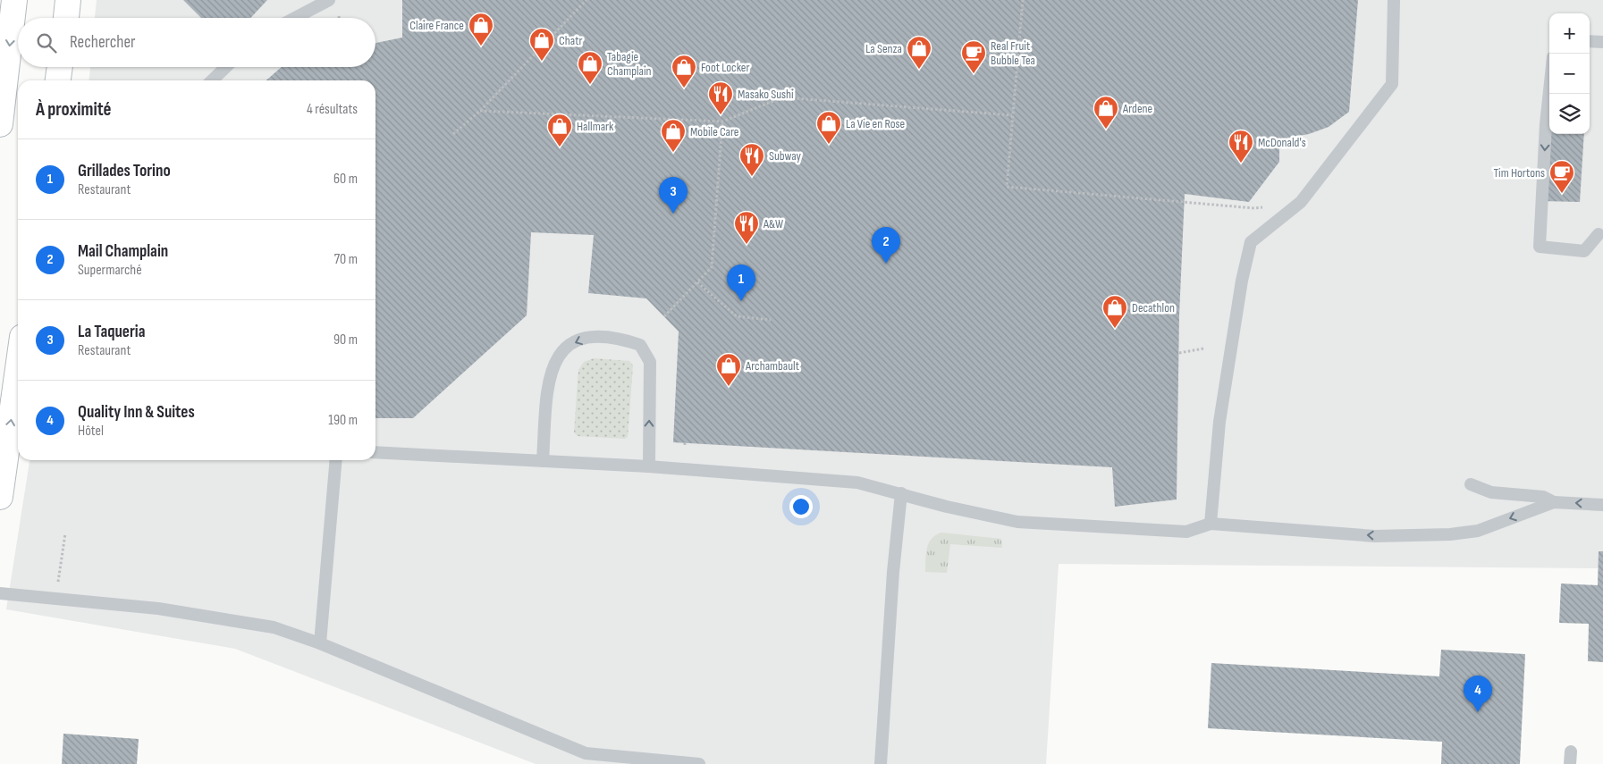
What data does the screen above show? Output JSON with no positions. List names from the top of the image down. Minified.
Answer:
{"places":{"shop":["Claire France","Chatr","La Senza","Tabagie Champlain","Foot Locker","Ardene","La Vie en Rose","Hallmark","Mobile Care","Decathlon","Archambault"],"cafe":["Real Fruit Bubble Tea","Tim Hortons"],"restaurant":["Masako Sushi","McDonald's","Subway","A&W"]},"page":{"map_buttons":["+","−"],"search":"Rechercher","heading":["À proximité","4 résultats"],"list":[{"mark":"1","name":"Grillades Torino","note":"Restaurant","value":"60 m"},{"mark":"2","name":"Mail Champlain","note":"Supermarché","value":"70 m"},{"mark":"3","name":"La Taqueria","note":"Restaurant","value":"90 m"},{"mark":"4","name":"Quality Inn & Suites","note":"Hôtel","value":"190 m"}],"pins":["3","2","1","4"]}}
